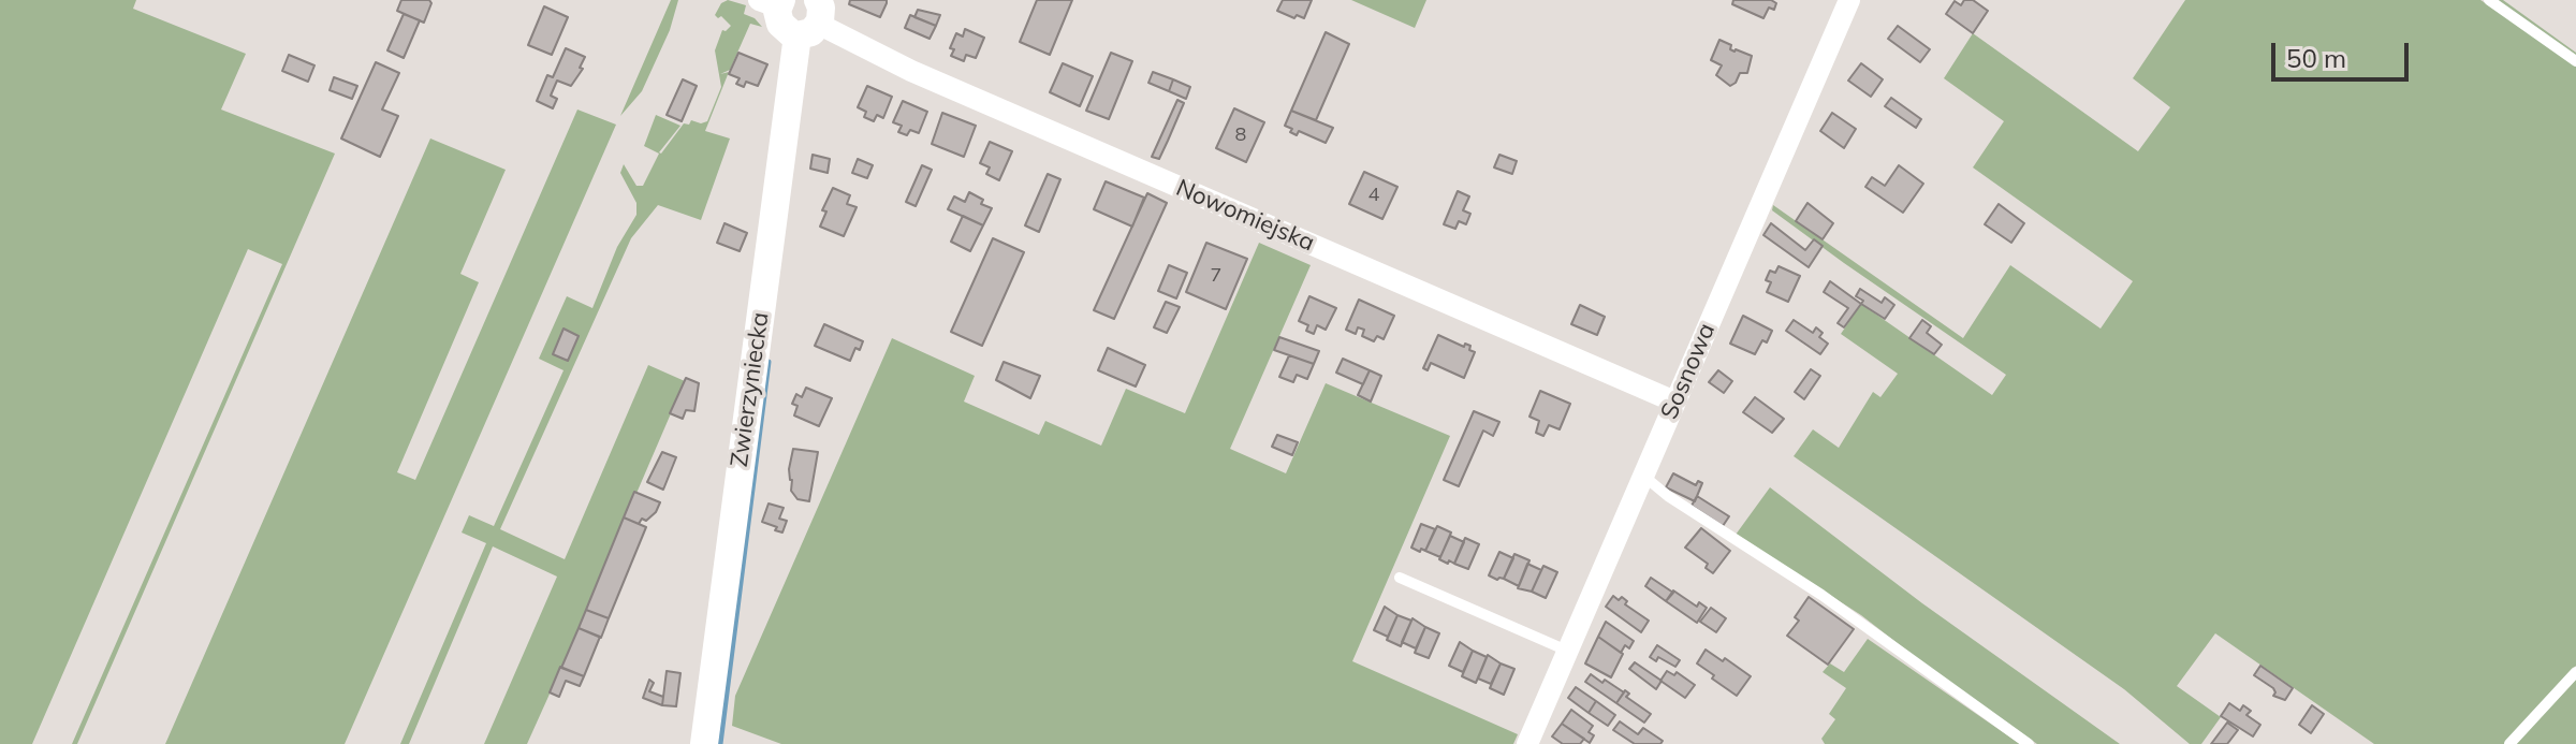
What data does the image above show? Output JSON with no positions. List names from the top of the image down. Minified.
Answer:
{"streets":{"street":["Nowomiejska","Sosnowa","Zwierzyniecka"]},"crossings":[["Nowomiejska","Sosnowa"],["Nowomiejska","Zwierzyniecka"]],"house_numbers":["8","4","7"],"scale_bar":"50 m"}
